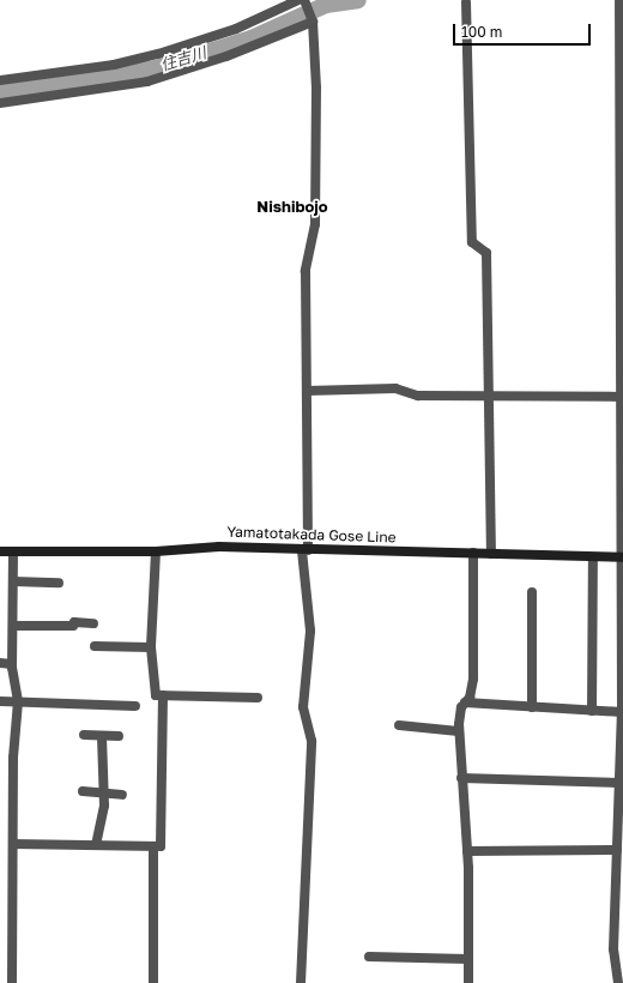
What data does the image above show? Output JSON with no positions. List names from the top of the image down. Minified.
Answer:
{"streets":{"main road":["Yamatotakada Gose Line"]},"districts":["Nishibojo"],"water":["住吉川"],"scale_bar":"100 m"}
